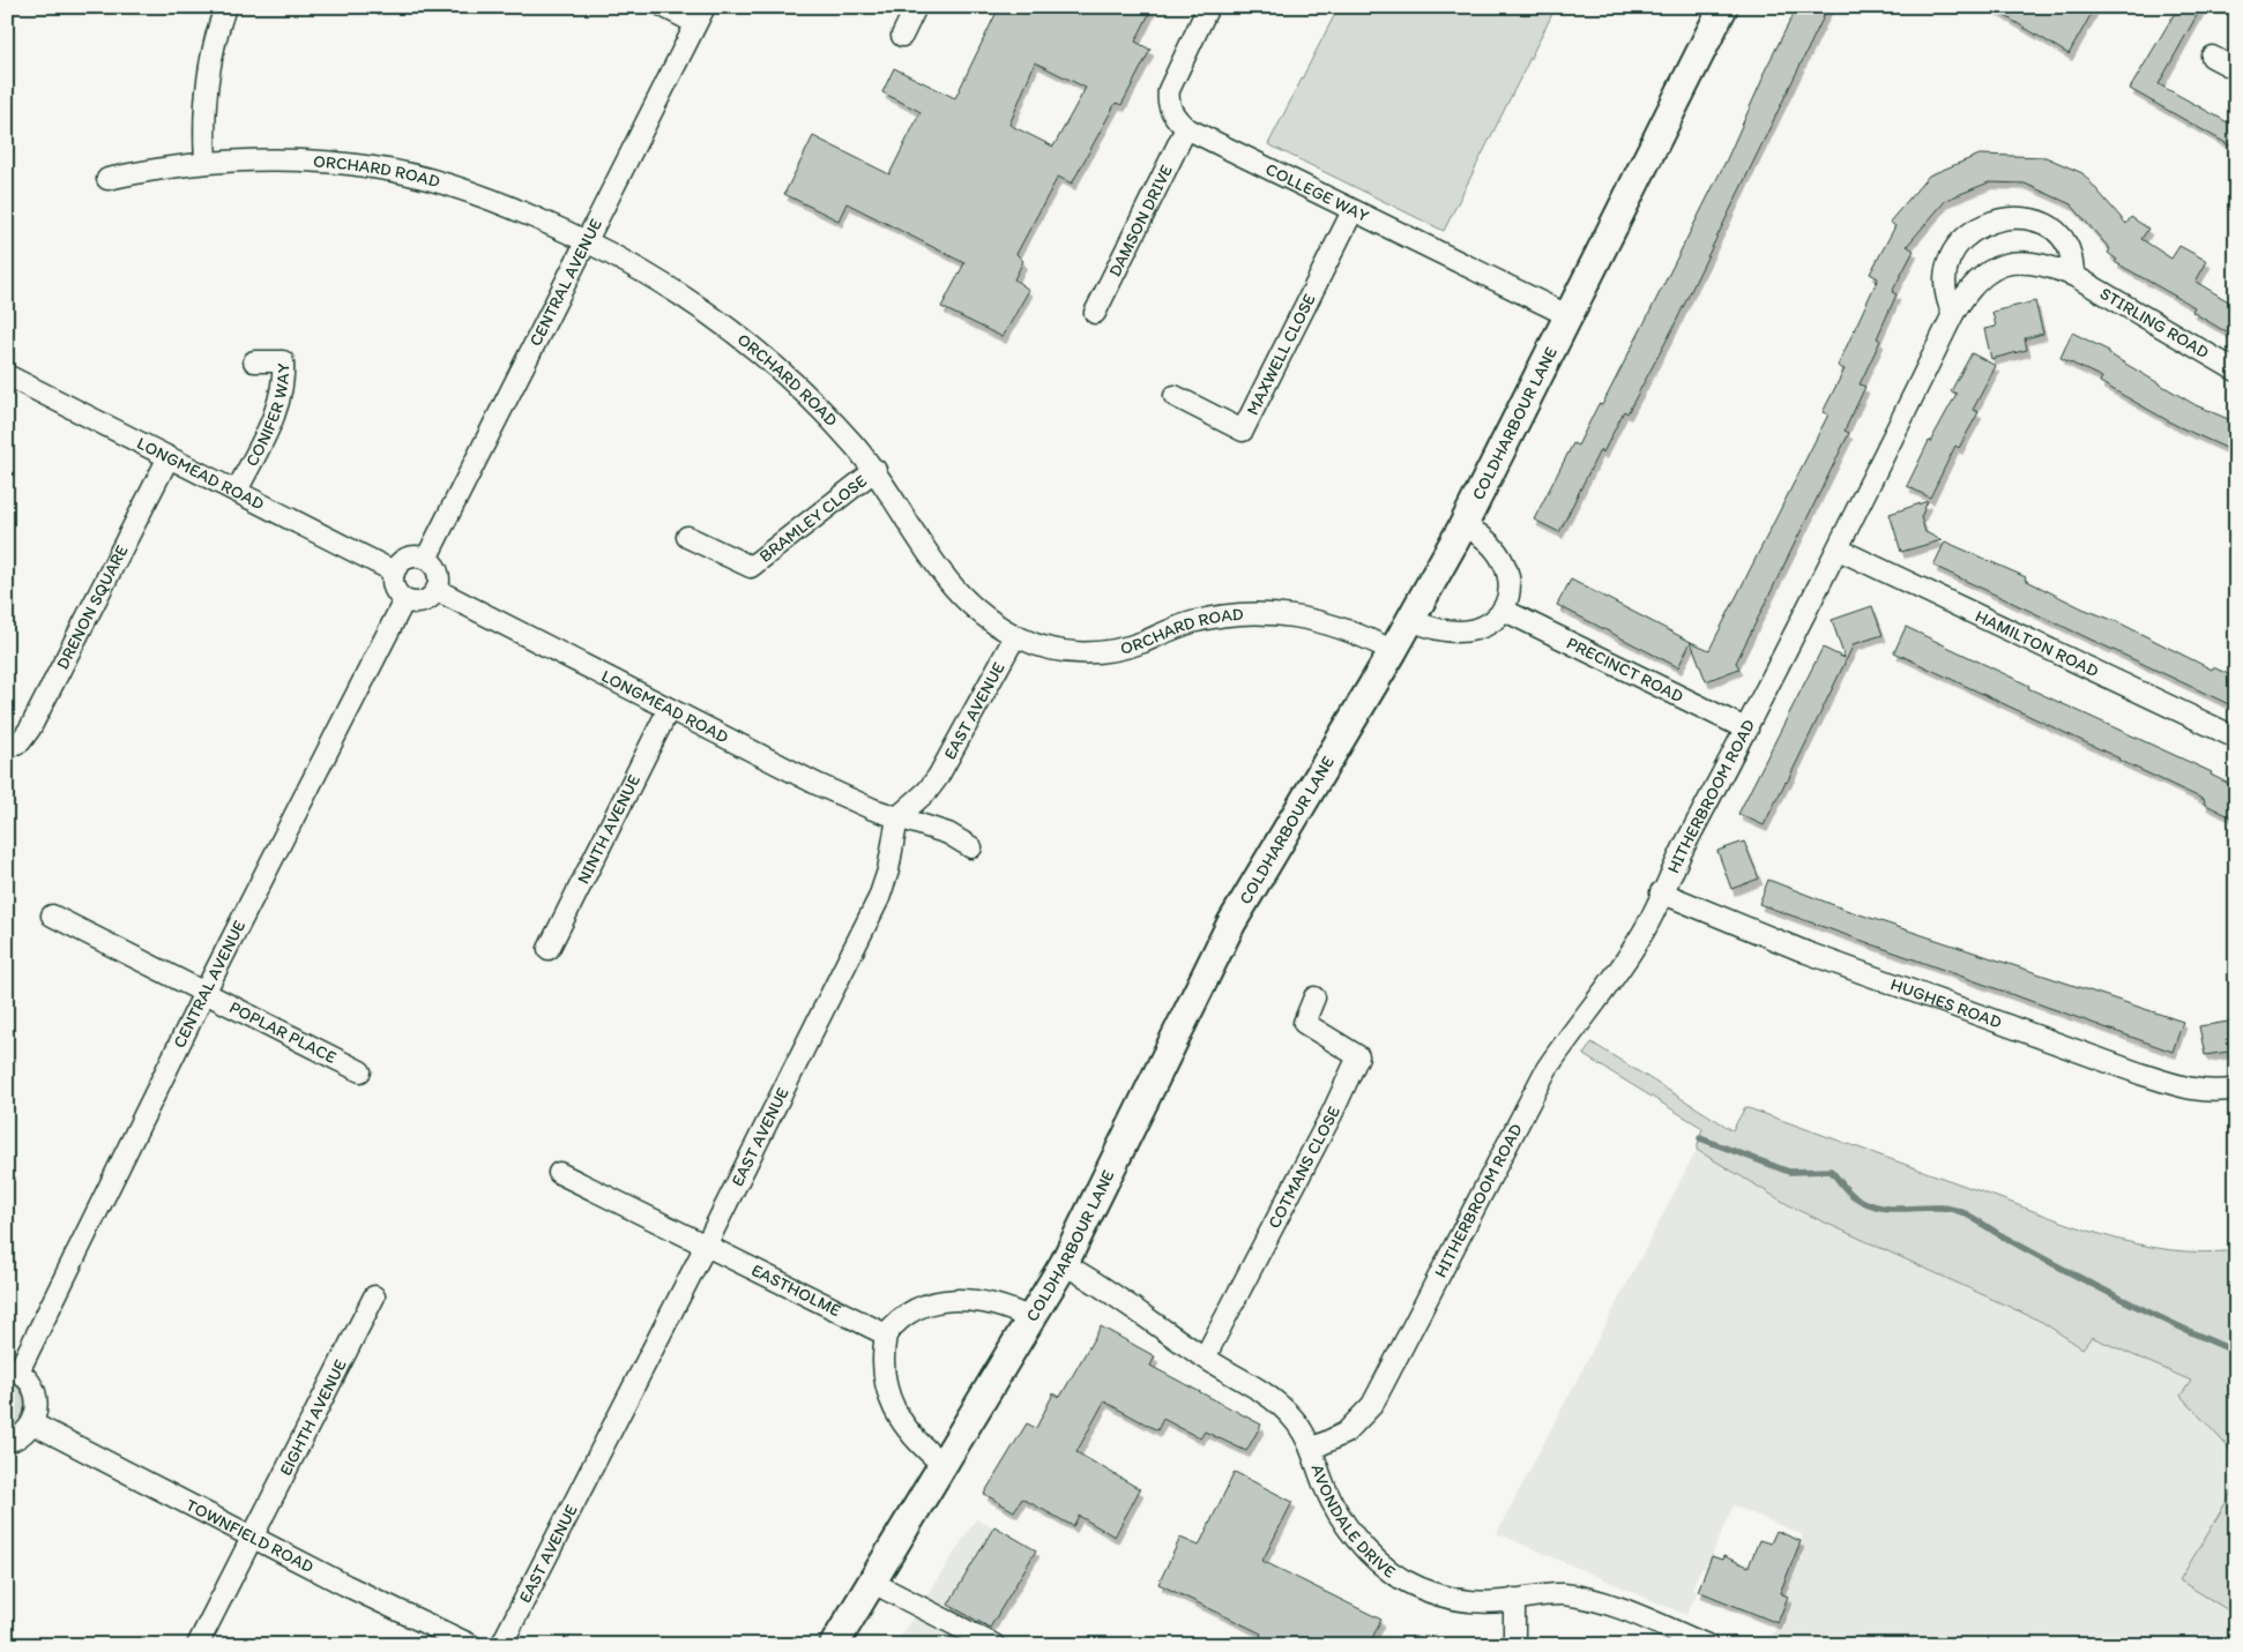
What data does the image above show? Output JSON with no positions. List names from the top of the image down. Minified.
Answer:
{"streets":{"street":["ORCHARD ROAD","COLLEGE WAY","DAMSON DRIVE","CENTRAL AVENUE","STIRLING ROAD","MAXWELL CLOSE","CONIFER WAY","COLDHARBOUR LANE","LONGMEAD ROAD","BRAMLEY CLOSE","DRENON SQUARE","HAMILTON ROAD","PRECINCT ROAD","EAST AVENUE","HITHERBROOM ROAD","NINTH AVENUE","HUGHES ROAD","POPLAR PLACE","COTMANS CLOSE","EASTHOLME","EIGHTH AVENUE","AVONDALE DRIVE","TOWNFIELD ROAD"]},"crossings":[["ORCHARD ROAD","CENTRAL AVENUE"],["ORCHARD ROAD","COLDHARBOUR LANE"],["ORCHARD ROAD","BRAMLEY CLOSE"],["ORCHARD ROAD","EAST AVENUE"],["COLLEGE WAY","DAMSON DRIVE"],["COLLEGE WAY","MAXWELL CLOSE"],["COLLEGE WAY","COLDHARBOUR LANE"],["CENTRAL AVENUE","LONGMEAD ROAD"],["CENTRAL AVENUE","POPLAR PLACE"],["CENTRAL AVENUE","TOWNFIELD ROAD"],["STIRLING ROAD","HITHERBROOM ROAD"],["CONIFER WAY","LONGMEAD ROAD"],["COLDHARBOUR LANE","AVONDALE DRIVE"],["LONGMEAD ROAD","DRENON SQUARE"],["LONGMEAD ROAD","EAST AVENUE"],["LONGMEAD ROAD","NINTH AVENUE"],["HAMILTON ROAD","HITHERBROOM ROAD"],["PRECINCT ROAD","HITHERBROOM ROAD"],["EAST AVENUE","EASTHOLME"],["HITHERBROOM ROAD","HUGHES ROAD"],["HITHERBROOM ROAD","AVONDALE DRIVE"],["COTMANS CLOSE","AVONDALE DRIVE"],["EIGHTH AVENUE","TOWNFIELD ROAD"]]}
